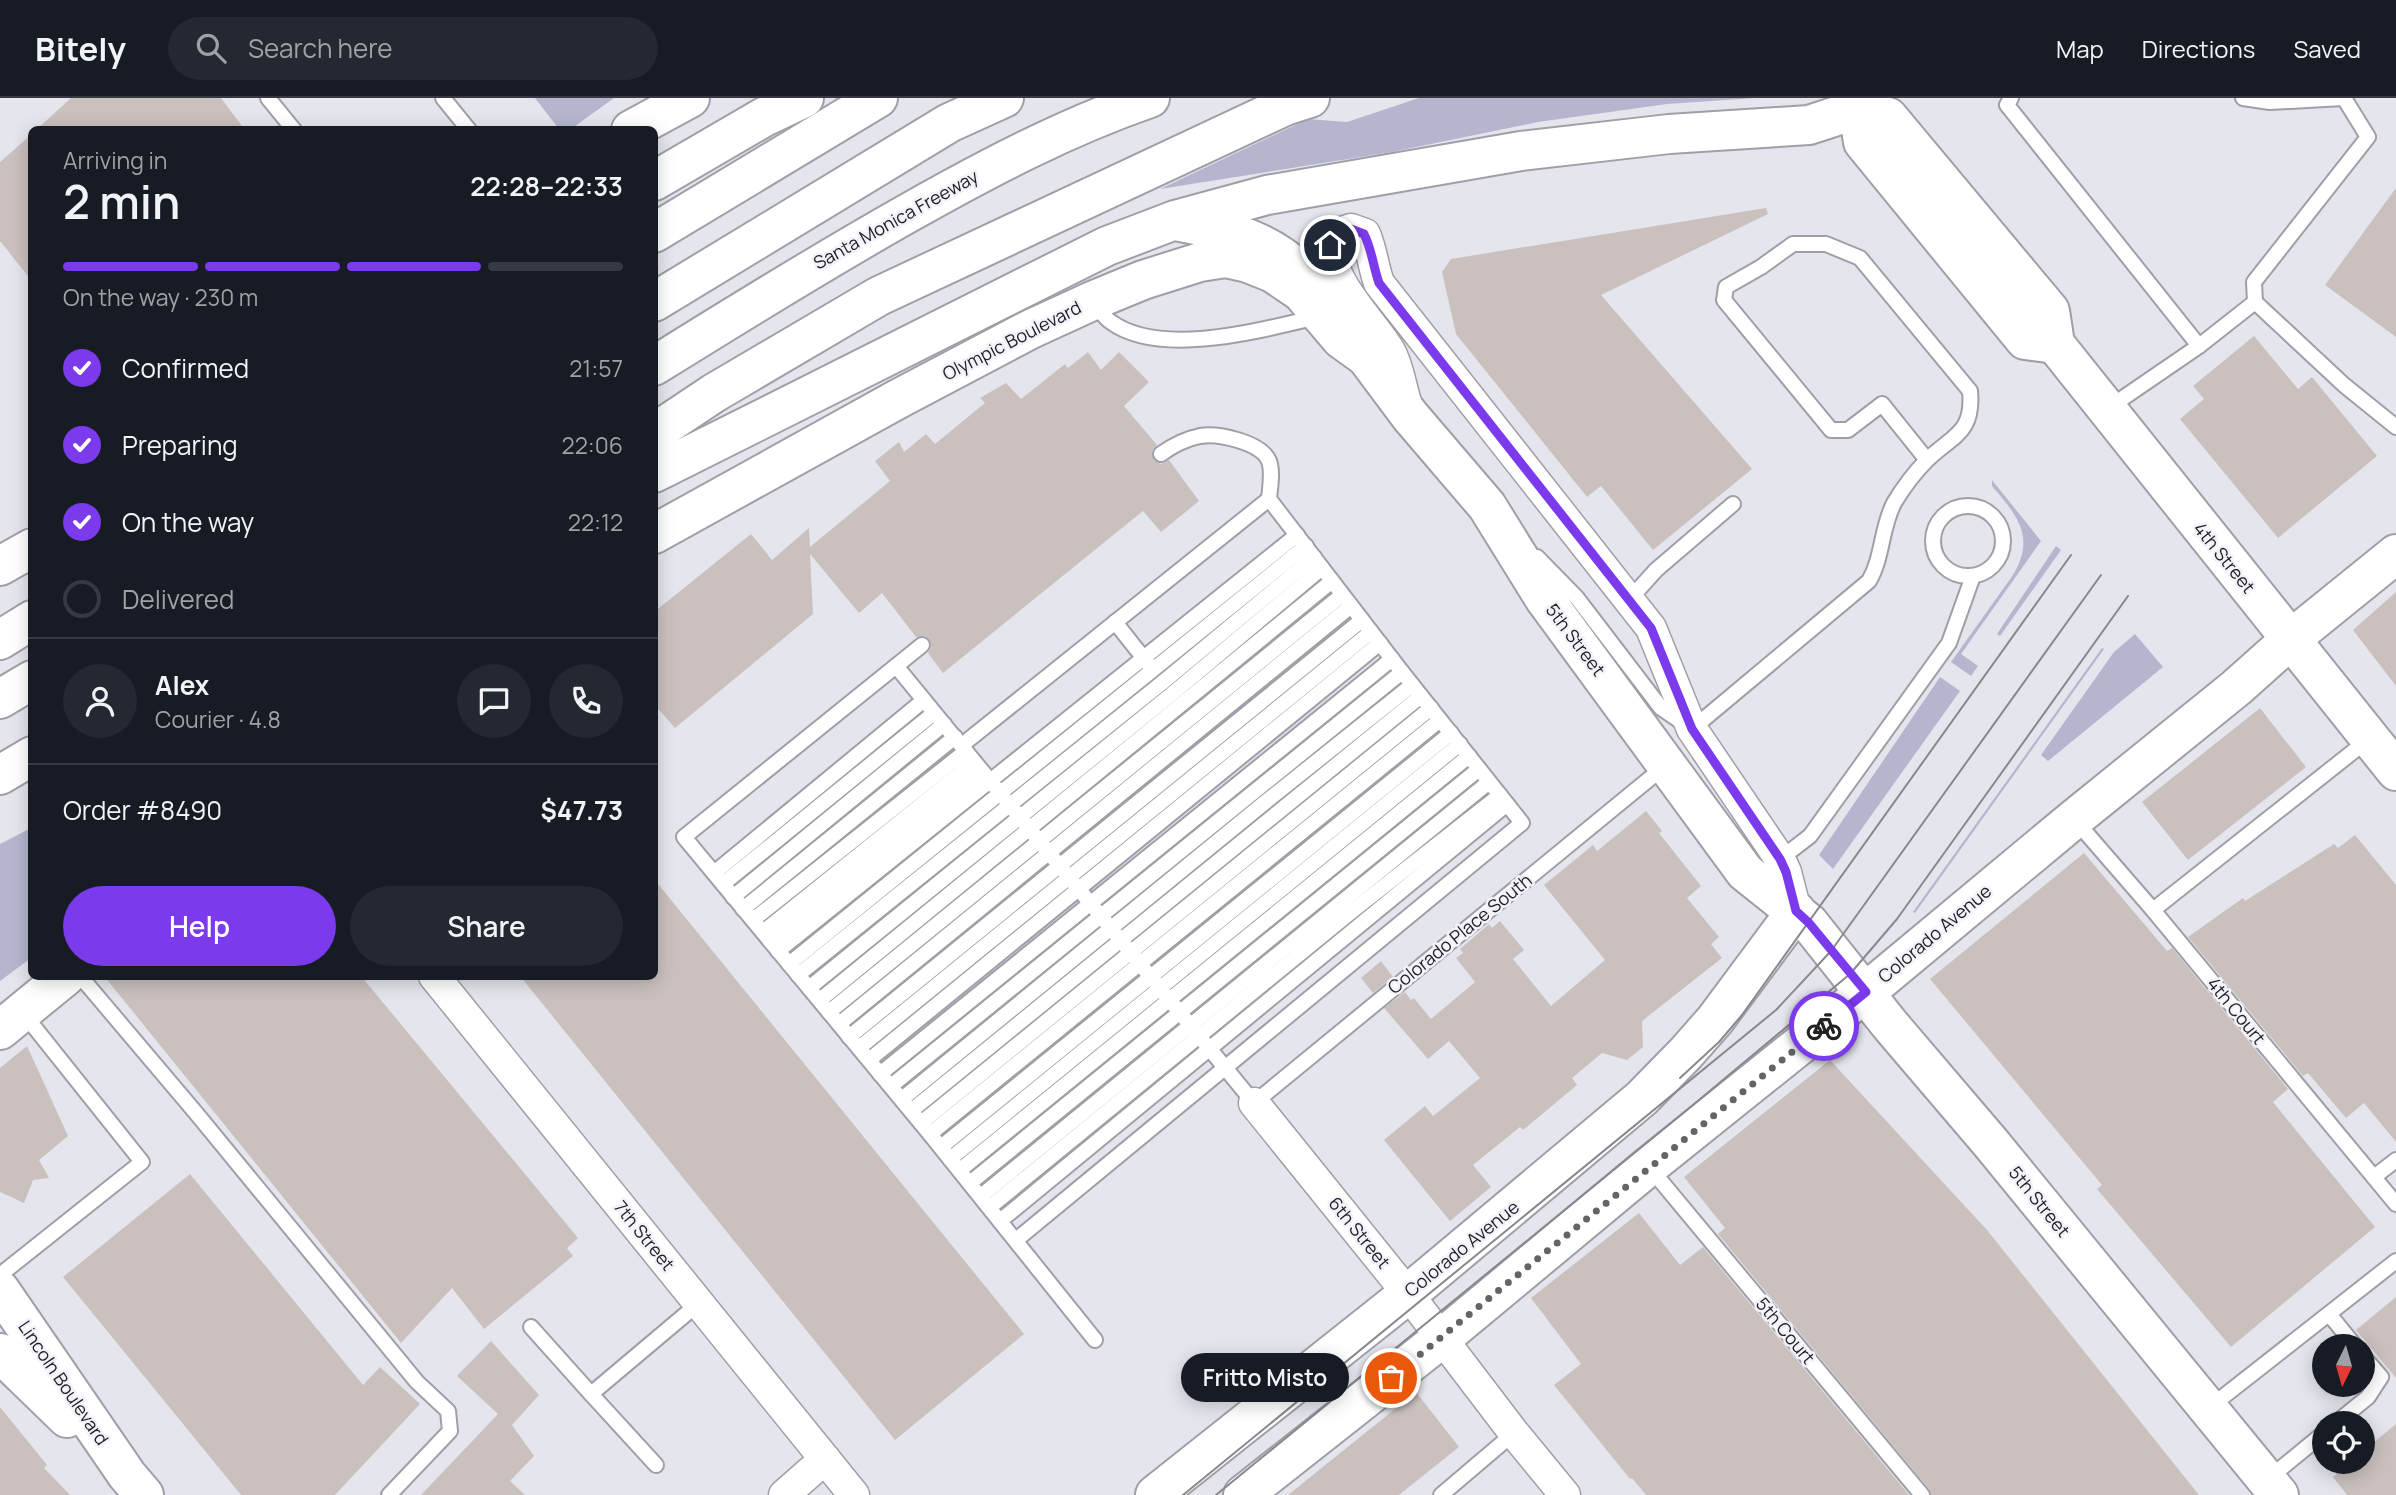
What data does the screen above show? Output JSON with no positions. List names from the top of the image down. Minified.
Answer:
{"streets":{"main road":["Santa Monica Freeway","Olympic Boulevard","4th Street","5th Street","Colorado Avenue","Lincoln Boulevard"],"street":["6th Street","7th Street"],"lane":["Colorado Place South","4th Court","5th Court"]},"crossings":[["Olympic Boulevard","5th Street"],["4th Street","Colorado Avenue"],["5th Street","Colorado Place South"],["5th Street","Colorado Avenue"],["Colorado Place South","6th Street"],["Colorado Avenue","4th Court"],["Colorado Avenue","6th Street"],["Colorado Avenue","5th Court"]],"places":["Fritto Misto"],"north":"bottom","page":{"header":"Bitely","search":"Search here","nav":["Map","Directions","Saved"],"heading":["2 min","Arriving in","22:28–22:33"],"panel":["Alex","Courier · 4.8","Order #8490","$47.73"],"bar":"On the way · 230 m","list":[["Confirmed","21:57"],["Preparing","22:06"],["On the way","22:12"],"Delivered"],"buttons":["Help","Share"],"bubble":"Fritto Misto"}}
